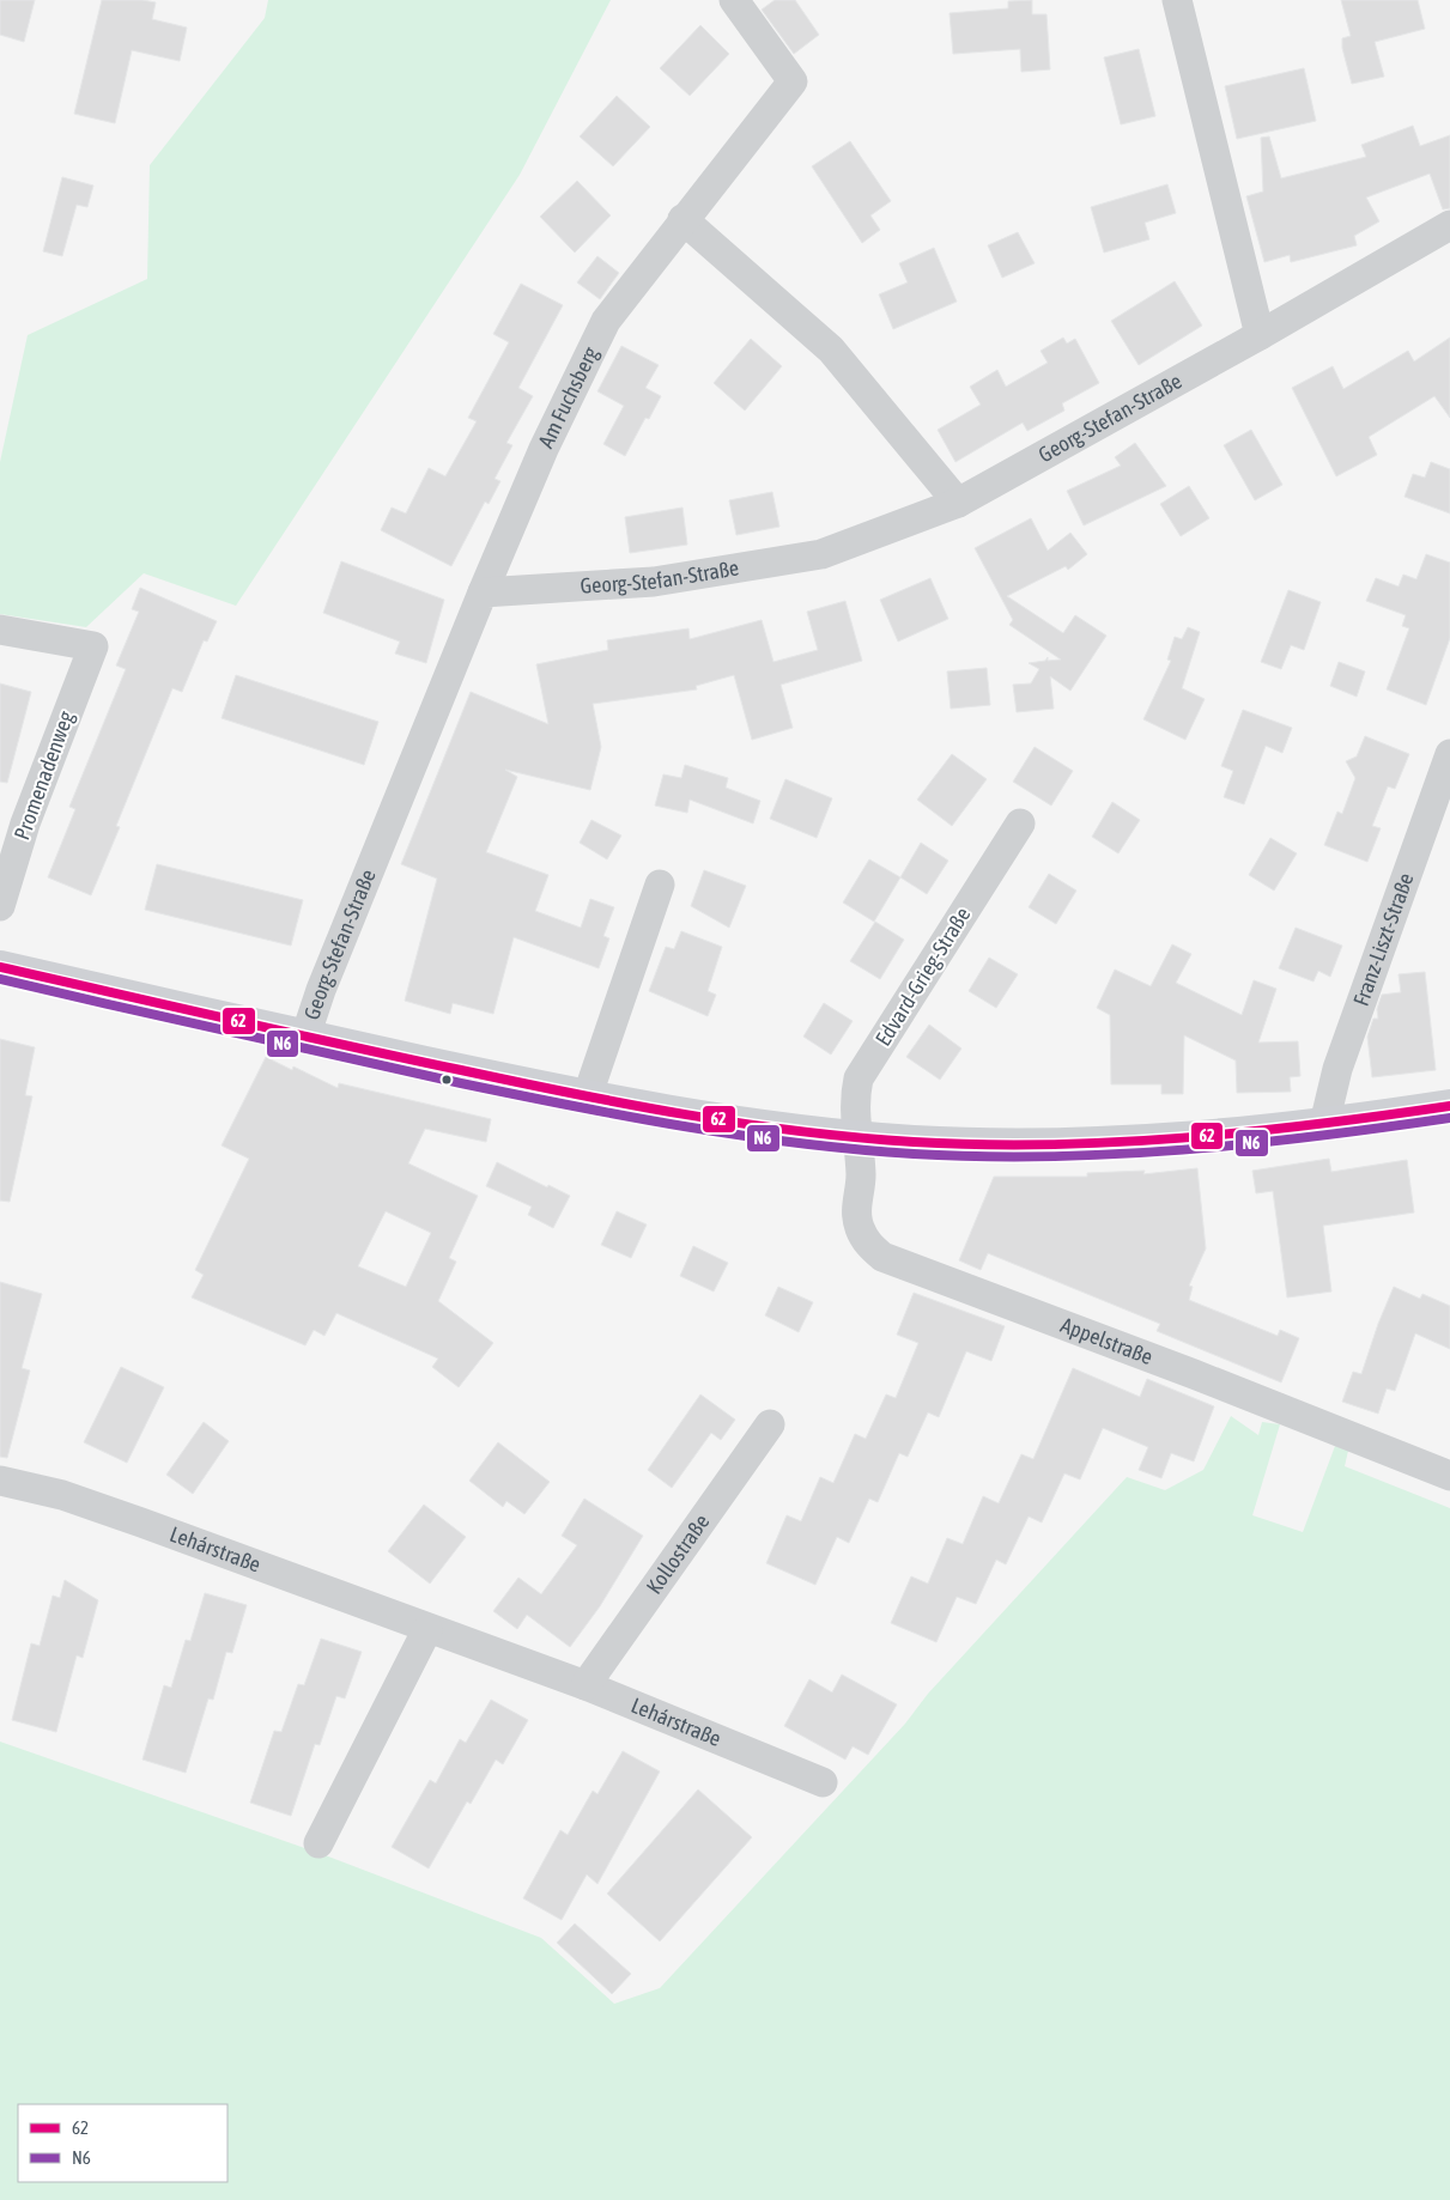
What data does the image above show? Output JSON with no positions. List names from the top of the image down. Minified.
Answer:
{"streets":{"street":["Am Fuchsberg","Georg-Stefan-Straße","Promenadenweg","Franz-Liszt-Straße","Edvard-Grieg-Straße","Appelstraße","Lehárstraße","Kollostraße"]},"crossings":[["Am Fuchsberg","Georg-Stefan-Straße"],["Edvard-Grieg-Straße","Appelstraße"],["Lehárstraße","Kollostraße"]],"lines":["transit line 62","transit line N6"],"legend":["62","N6"]}
